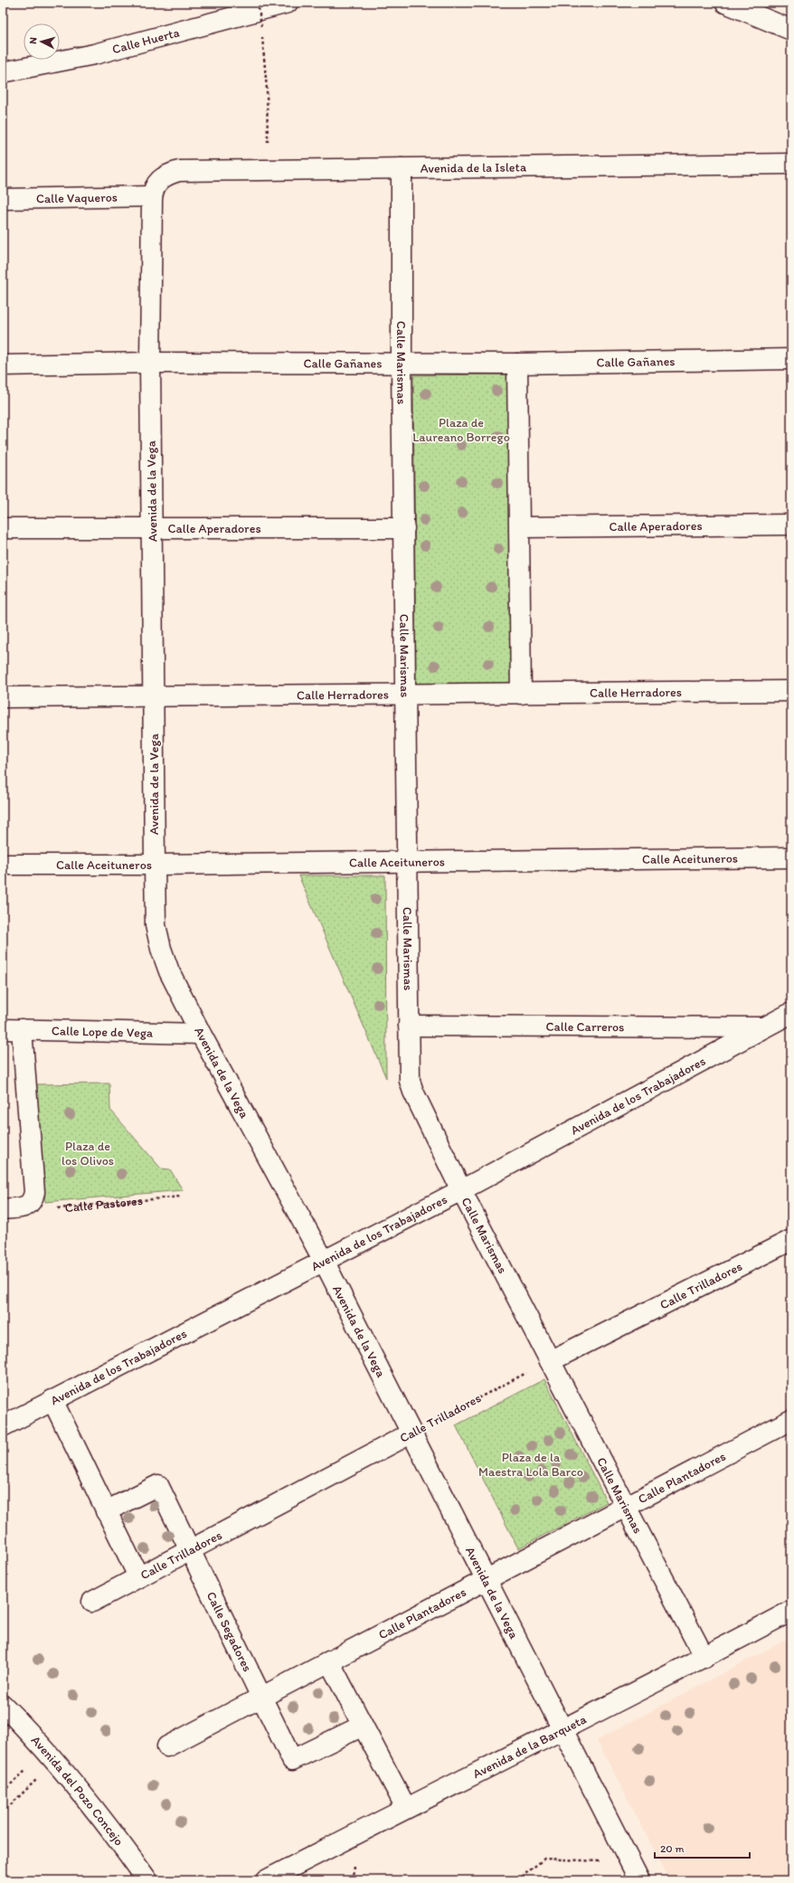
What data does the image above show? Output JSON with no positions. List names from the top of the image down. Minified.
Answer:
{"streets":{"street":["Calle Huerta","Avenida de la Isleta","Calle Vaqueros","Calle Gañanes","Calle Marismas","Avenida de la Vega","Calle Aperadores","Calle Herradores","Calle Aceituneros","Calle Carreros","Calle Lope de Vega","Avenida de los Trabajadores","Calle Trilladores","Calle Plantadores","Calle Segadores","Avenida de la Barqueta","Avenida del Pozo Concejo"],"path":["Calle Pastores"]},"crossings":[["Avenida de la Isleta","Calle Vaqueros"],["Avenida de la Isleta","Calle Marismas"],["Avenida de la Isleta","Avenida de la Vega"],["Calle Vaqueros","Avenida de la Vega"],["Calle Gañanes","Calle Marismas"],["Calle Gañanes","Avenida de la Vega"],["Calle Marismas","Calle Aperadores"],["Calle Marismas","Calle Herradores"],["Calle Marismas","Calle Aceituneros"],["Calle Marismas","Calle Carreros"],["Calle Marismas","Avenida de los Trabajadores"],["Calle Marismas","Calle Trilladores"],["Calle Marismas","Calle Plantadores"],["Calle Marismas","Avenida de la Barqueta"],["Avenida de la Vega","Calle Aperadores"],["Avenida de la Vega","Calle Herradores"],["Avenida de la Vega","Calle Aceituneros"],["Avenida de la Vega","Calle Lope de Vega"],["Avenida de la Vega","Avenida de los Trabajadores"],["Avenida de la Vega","Calle Trilladores"],["Avenida de la Vega","Calle Plantadores"],["Avenida de la Vega","Avenida de la Barqueta"],["Calle Carreros","Avenida de los Trabajadores"],["Calle Trilladores","Calle Segadores"],["Calle Plantadores","Calle Segadores"]],"parks":["Plaza de Laureano Borrego","Plaza de los Olivos","Plaza de la Maestra Lola Barco"],"scale_bar":"20 m","north":"left"}
